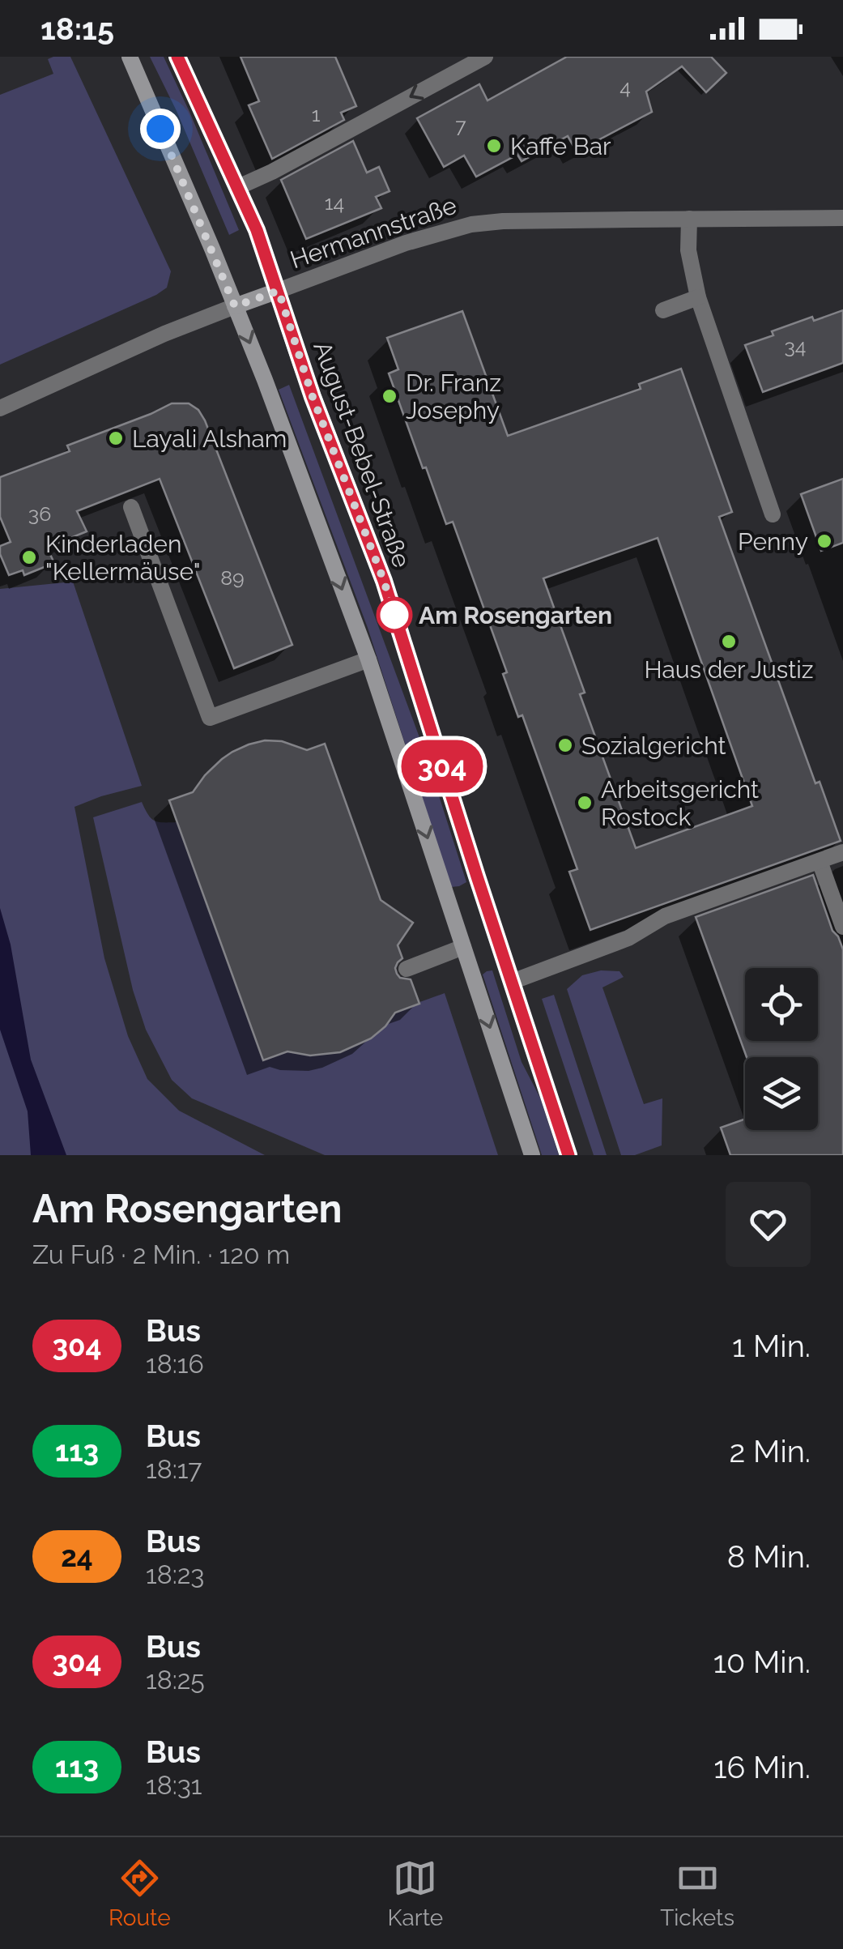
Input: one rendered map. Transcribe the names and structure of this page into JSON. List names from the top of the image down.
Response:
{
  "streets": {
    "main road": ["Hermannstraße", "August-Bebel-Straße"]
  },
  "crossings": [
    ["Hermannstraße", "August-Bebel-Straße"]
  ],
  "places": [
    "Kaffe Bar",
    "Dr. Franz Josephy",
    "Layali Alsham",
    "Penny",
    "Kinderladen \"Kellermäuse\"",
    "Am Rosengarten",
    "Haus der Justiz",
    "Sozialgericht",
    "Arbeitsgericht Rostock"
  ],
  "lines": ["bus line 304"],
  "house_numbers": [
    "4",
    "1",
    "7",
    "14",
    "34",
    "36",
    "89"
  ],
  "page": {
    "status": "18:15",
    "on_map": "304",
    "heading": ["Am Rosengarten", "Zu Fuß · 2 Min. · 120 m"],
    "list": [
      {
        "mark": "304",
        "name": "Bus",
        "note": "18:16",
        "value": "1 Min."
      },
      {
        "mark": "113",
        "name": "Bus",
        "note": "18:17",
        "value": "2 Min."
      },
      {
        "mark": "24",
        "name": "Bus",
        "note": "18:23",
        "value": "8 Min."
      },
      {
        "mark": "304",
        "name": "Bus",
        "note": "18:25",
        "value": "10 Min."
      },
      {
        "mark": "113",
        "name": "Bus",
        "note": "18:31",
        "value": "16 Min."
      }
    ],
    "tabs": ["Route", "Karte", "Tickets"]
  }
}
